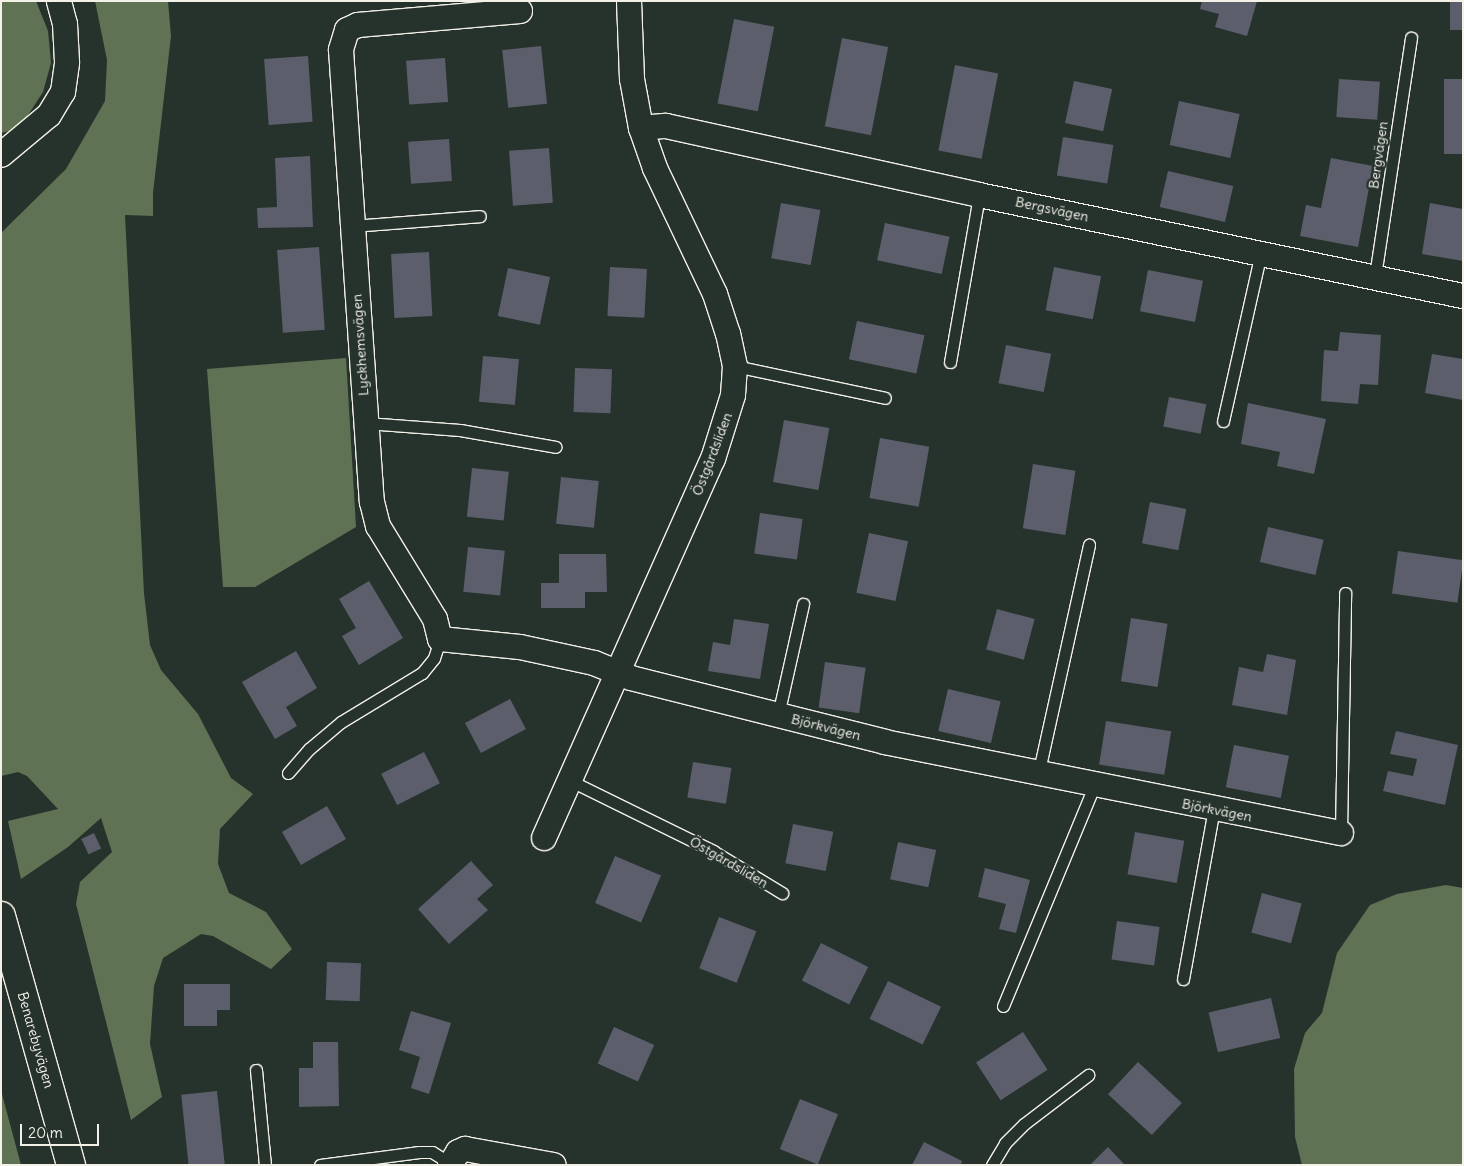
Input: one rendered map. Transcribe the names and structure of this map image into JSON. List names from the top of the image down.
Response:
{
  "streets": {
    "street": [
      "Bergsvägen",
      "Lyckhemsvägen",
      "Östgårdsliden",
      "Björkvägen",
      "Benarebyvägen"
    ],
    "lane": ["Bergvägen"]
  },
  "crossings": [
    ["Bergvägen", "Bergsvägen"],
    ["Bergsvägen", "Östgårdsliden"],
    ["Östgårdsliden", "Björkvägen"]
  ],
  "scale_bar": "20 m"
}
